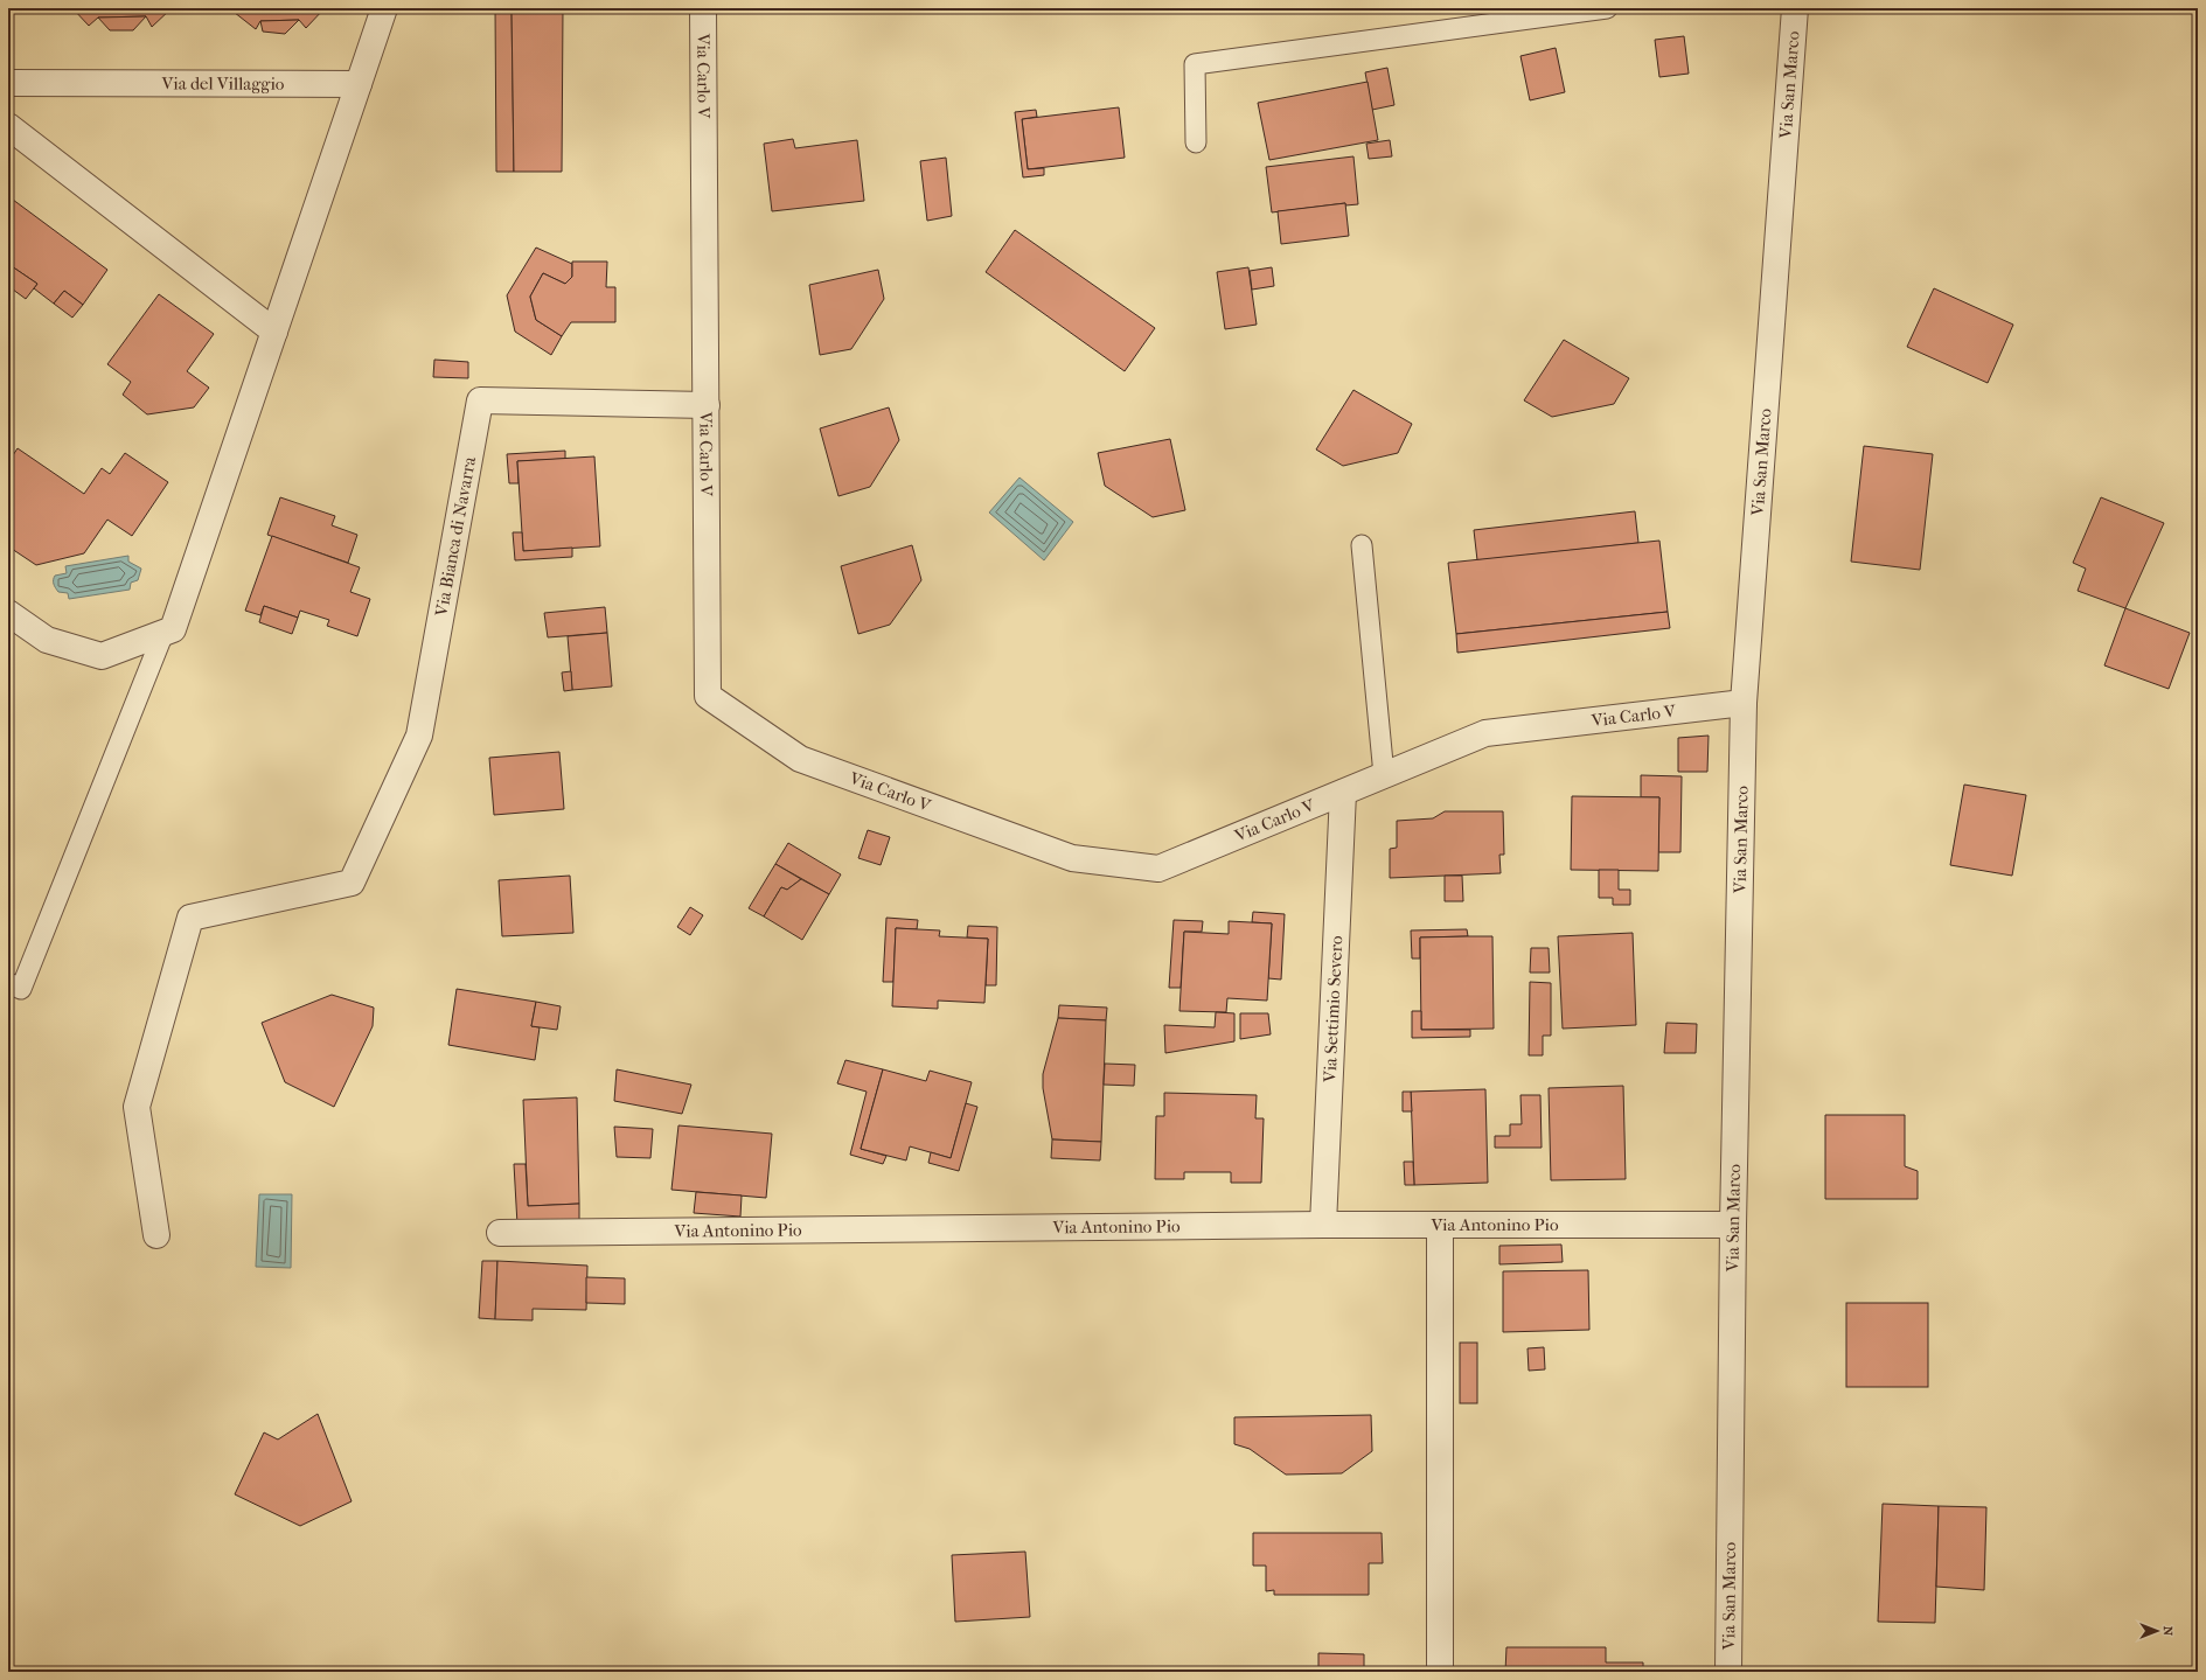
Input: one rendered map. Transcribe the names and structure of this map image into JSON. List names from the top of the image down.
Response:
{
  "streets": {
    "street": [
      "Via Carlo V",
      "Via del Villaggio",
      "Via San Marco",
      "Via Bianca di Navarra",
      "Via Settimio Severo",
      "Via Antonino Pio"
    ]
  },
  "crossings": [
    ["Via Carlo V", "Via San Marco"],
    ["Via Carlo V", "Via Bianca di Navarra"],
    ["Via Carlo V", "Via Settimio Severo"],
    ["Via San Marco", "Via Antonino Pio"],
    ["Via Settimio Severo", "Via Antonino Pio"]
  ],
  "north": "right"
}
